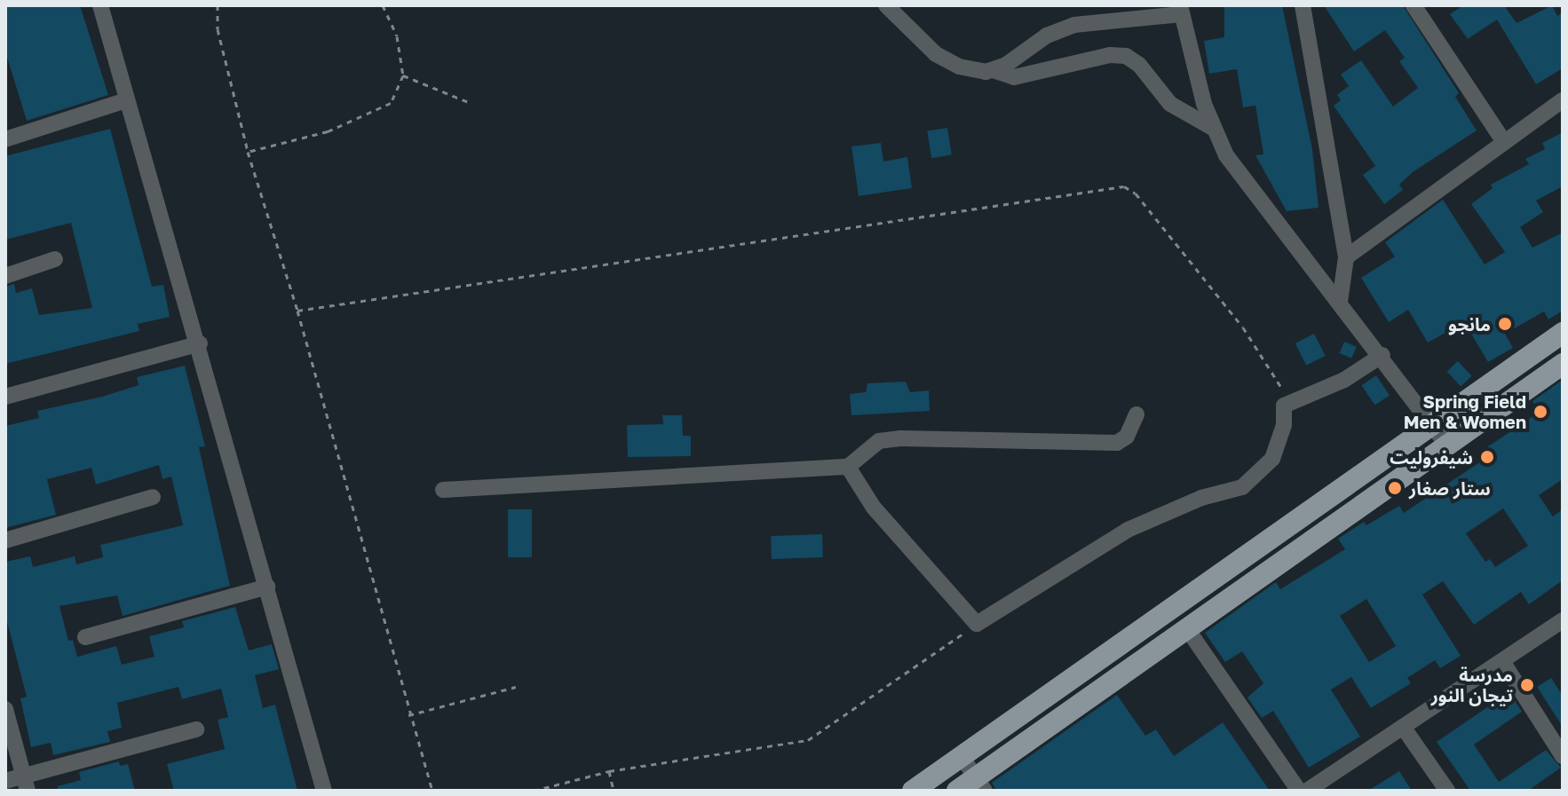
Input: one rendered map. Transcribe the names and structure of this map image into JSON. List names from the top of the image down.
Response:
{
  "places": [
    "مانجو",
    "Spring Field Men & Women",
    "شيفروليت",
    "ستار صغار",
    "مدرسة تيجان النور"
  ]
}
